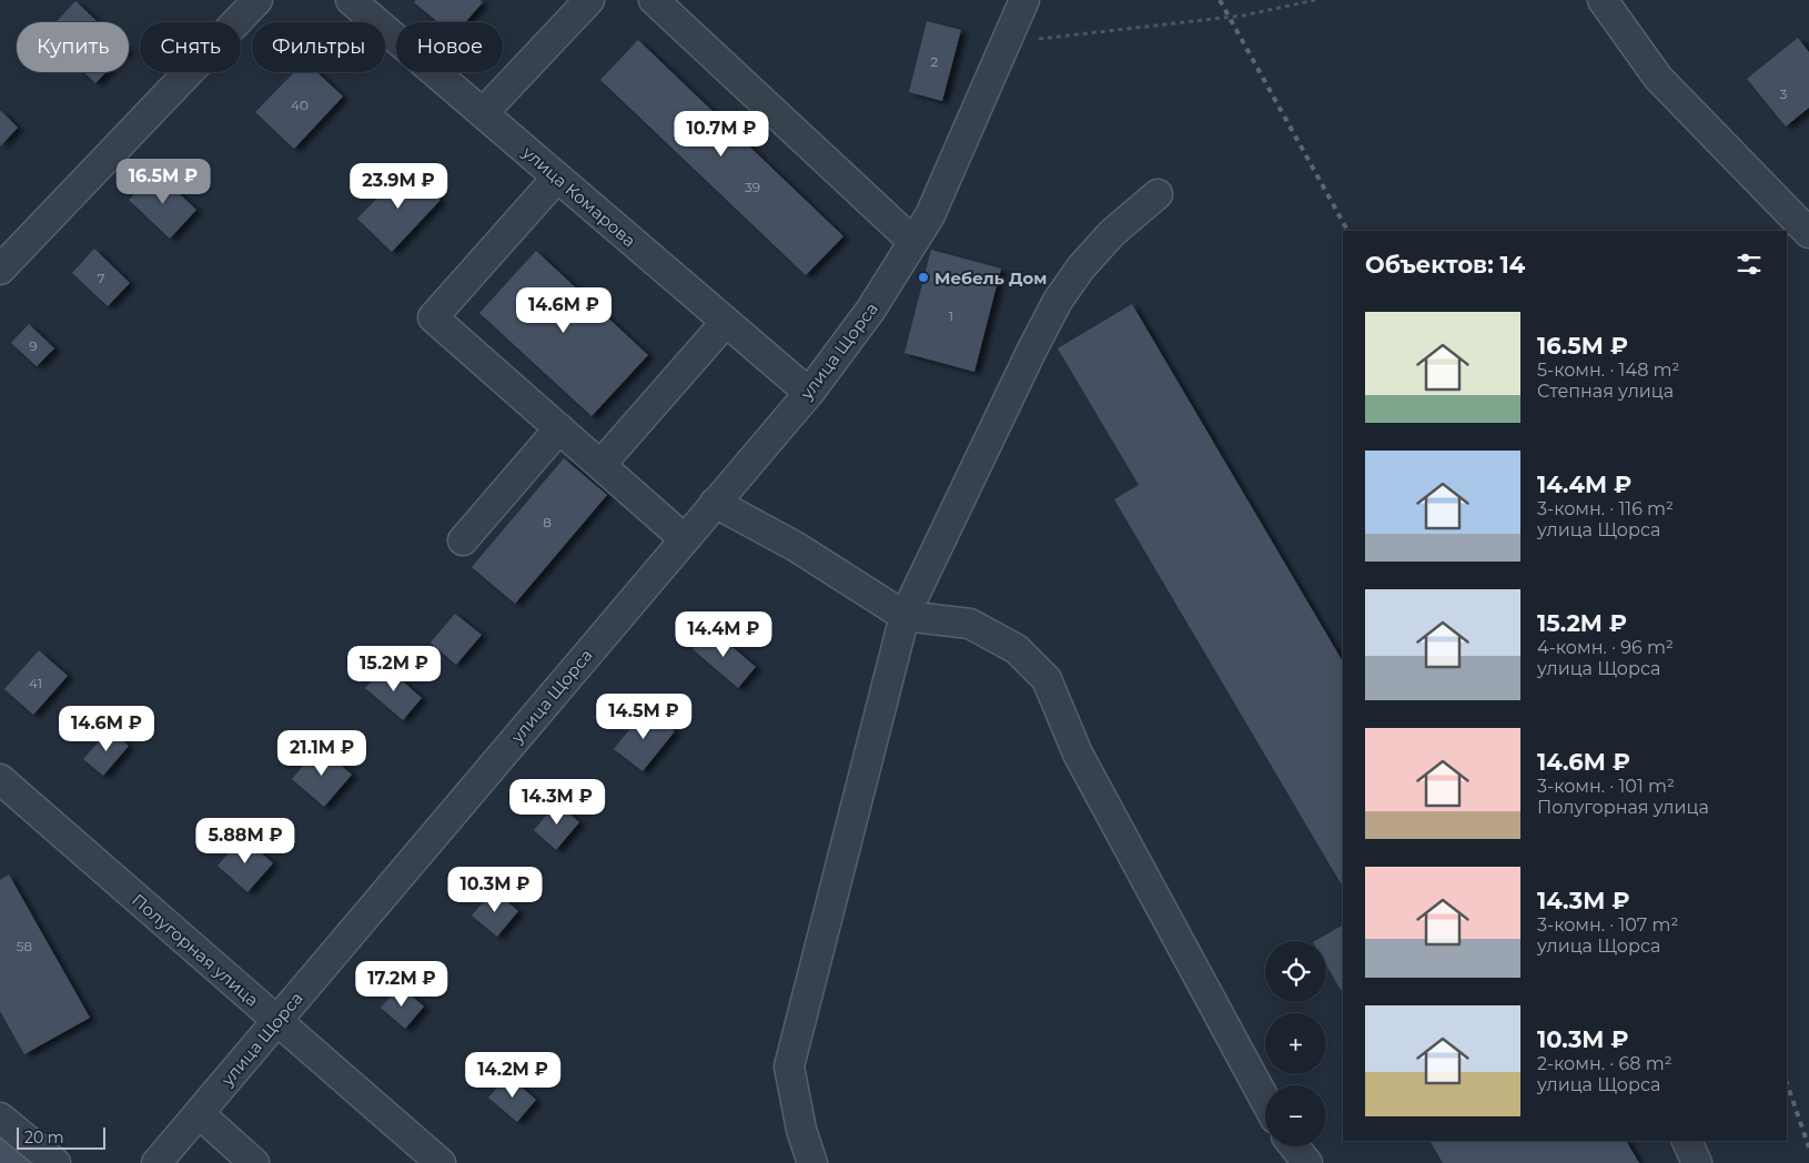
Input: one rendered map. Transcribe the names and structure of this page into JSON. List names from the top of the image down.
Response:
{
  "streets": {
    "street": ["улица Комарова", "улица Щорса", "Полугорная улица"]
  },
  "crossings": [
    ["улица Комарова", "улица Щорса"],
    ["улица Щорса", "Полугорная улица"]
  ],
  "places": ["Мебель Дом"],
  "house_numbers": [
    "2",
    "3",
    "40",
    "39",
    "7",
    "1",
    "9",
    "8",
    "41",
    "58"
  ],
  "scale_bar": "20 m",
  "page": {
    "chip": [
      "Купить",
      "Снять",
      "Фильтры",
      "Новое"
    ],
    "price": [
      "10.7M ₽",
      "16.5M ₽",
      "23.9M ₽",
      "14.6M ₽",
      "14.4M ₽",
      "15.2M ₽",
      "14.5M ₽",
      "14.6M ₽",
      "21.1M ₽",
      "14.3M ₽",
      "5.88M ₽",
      "10.3M ₽",
      "17.2M ₽",
      "14.2M ₽"
    ],
    "heading": "Объектов: 14",
    "list": [
      {
        "name": "16.5M ₽",
        "note": "5-комн. · 148 m² · Степная улица"
      },
      {
        "name": "14.4M ₽",
        "note": "3-комн. · 116 m² · улица Щорса"
      },
      {
        "name": "15.2M ₽",
        "note": "4-комн. · 96 m² · улица Щорса"
      },
      {
        "name": "14.6M ₽",
        "note": "3-комн. · 101 m² · Полугорная улица"
      },
      {
        "name": "14.3M ₽",
        "note": "3-комн. · 107 m² · улица Щорса"
      },
      {
        "name": "10.3M ₽",
        "note": "2-комн. · 68 m² · улица Щорса"
      }
    ],
    "map_buttons": ["+", "−"],
    "scale": "20 m"
  }
}
